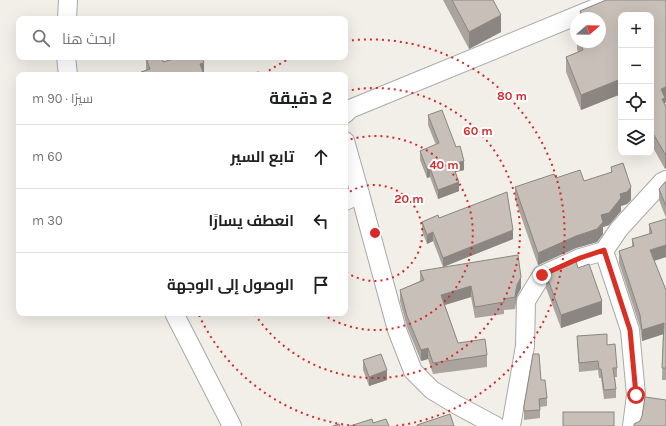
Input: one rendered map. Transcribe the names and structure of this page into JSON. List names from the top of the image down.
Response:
{
  "north": "right",
  "page": {
    "map_buttons": ["+", "−"],
    "search": "ابحث هنا",
    "heading": ["2 دقيقة", "سيرًا · 90 m"],
    "list": [
      ["تابع السير", "60 m"],
      ["انعطف يسارًا", "30 m"],
      "الوصول إلى الوجهة"
    ]
  },
  "rings": [
    "80 m",
    "60 m",
    "40 m",
    "20 m"
  ]
}
